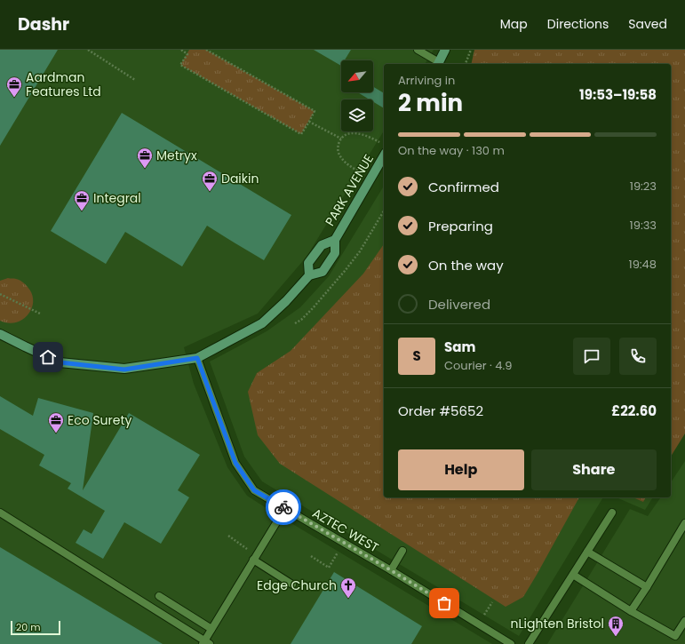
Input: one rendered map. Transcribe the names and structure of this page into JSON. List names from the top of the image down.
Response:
{
  "streets": {
    "street": ["PARK AVENUE"],
    "lane": ["AZTEC WEST"]
  },
  "crossings": [
    ["PARK AVENUE", "AZTEC WEST"]
  ],
  "places": {
    "office": [
      "Aardman Features Ltd",
      "Metryx",
      "Daikin",
      "Integral",
      "Eco Surety"
    ],
    "church": ["Edge Church"],
    "building": ["nLighten Bristol"]
  },
  "scale_bar": "20 m",
  "north": "bottom left",
  "page": {
    "header": "Dashr",
    "nav": ["Map", "Directions", "Saved"],
    "heading": ["2 min", "Arriving in", "19:53–19:58"],
    "panel": [
      "Sam",
      "Courier · 4.9",
      "Order #5652",
      "£22.60"
    ],
    "bar": "On the way · 130 m",
    "list": [
      ["Confirmed", "19:23"],
      ["Preparing", "19:33"],
      ["On the way", "19:48"],
      "Delivered"
    ],
    "round": "S",
    "buttons": ["Help", "Share"],
    "scale": "20 m"
  }
}
